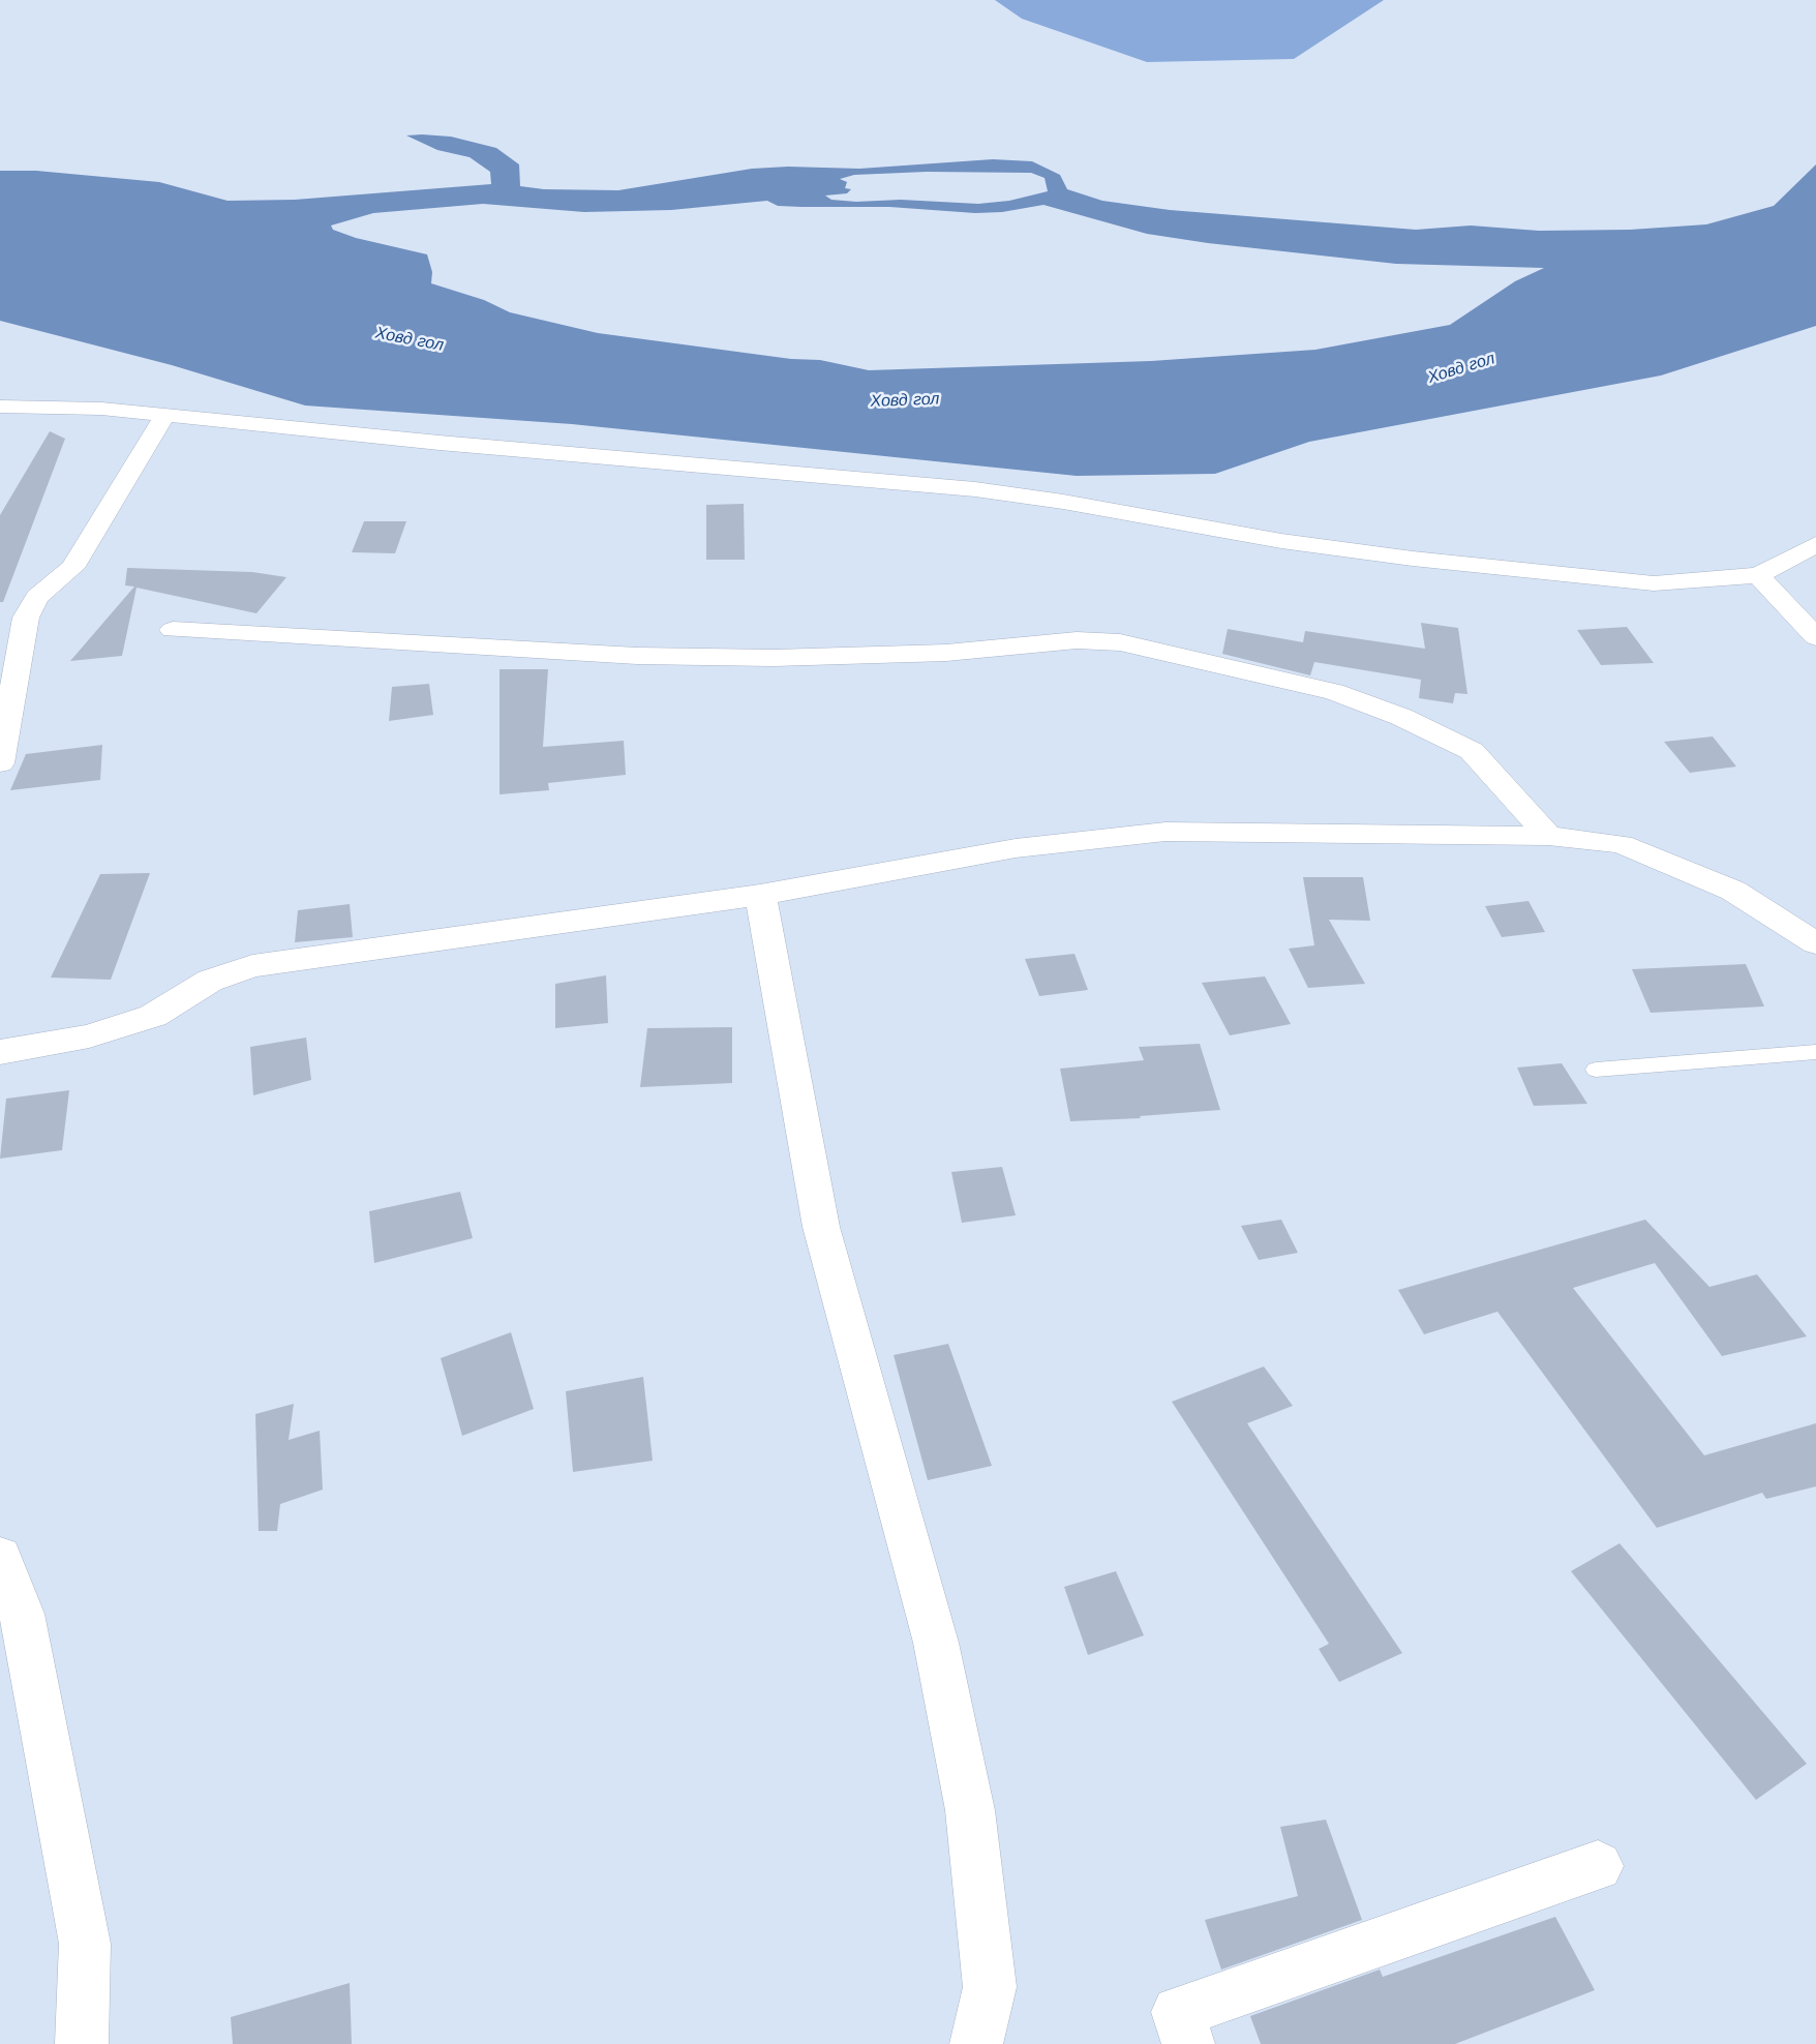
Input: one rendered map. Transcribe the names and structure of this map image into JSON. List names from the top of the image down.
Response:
{
  "water": ["Ховд гол"]
}
